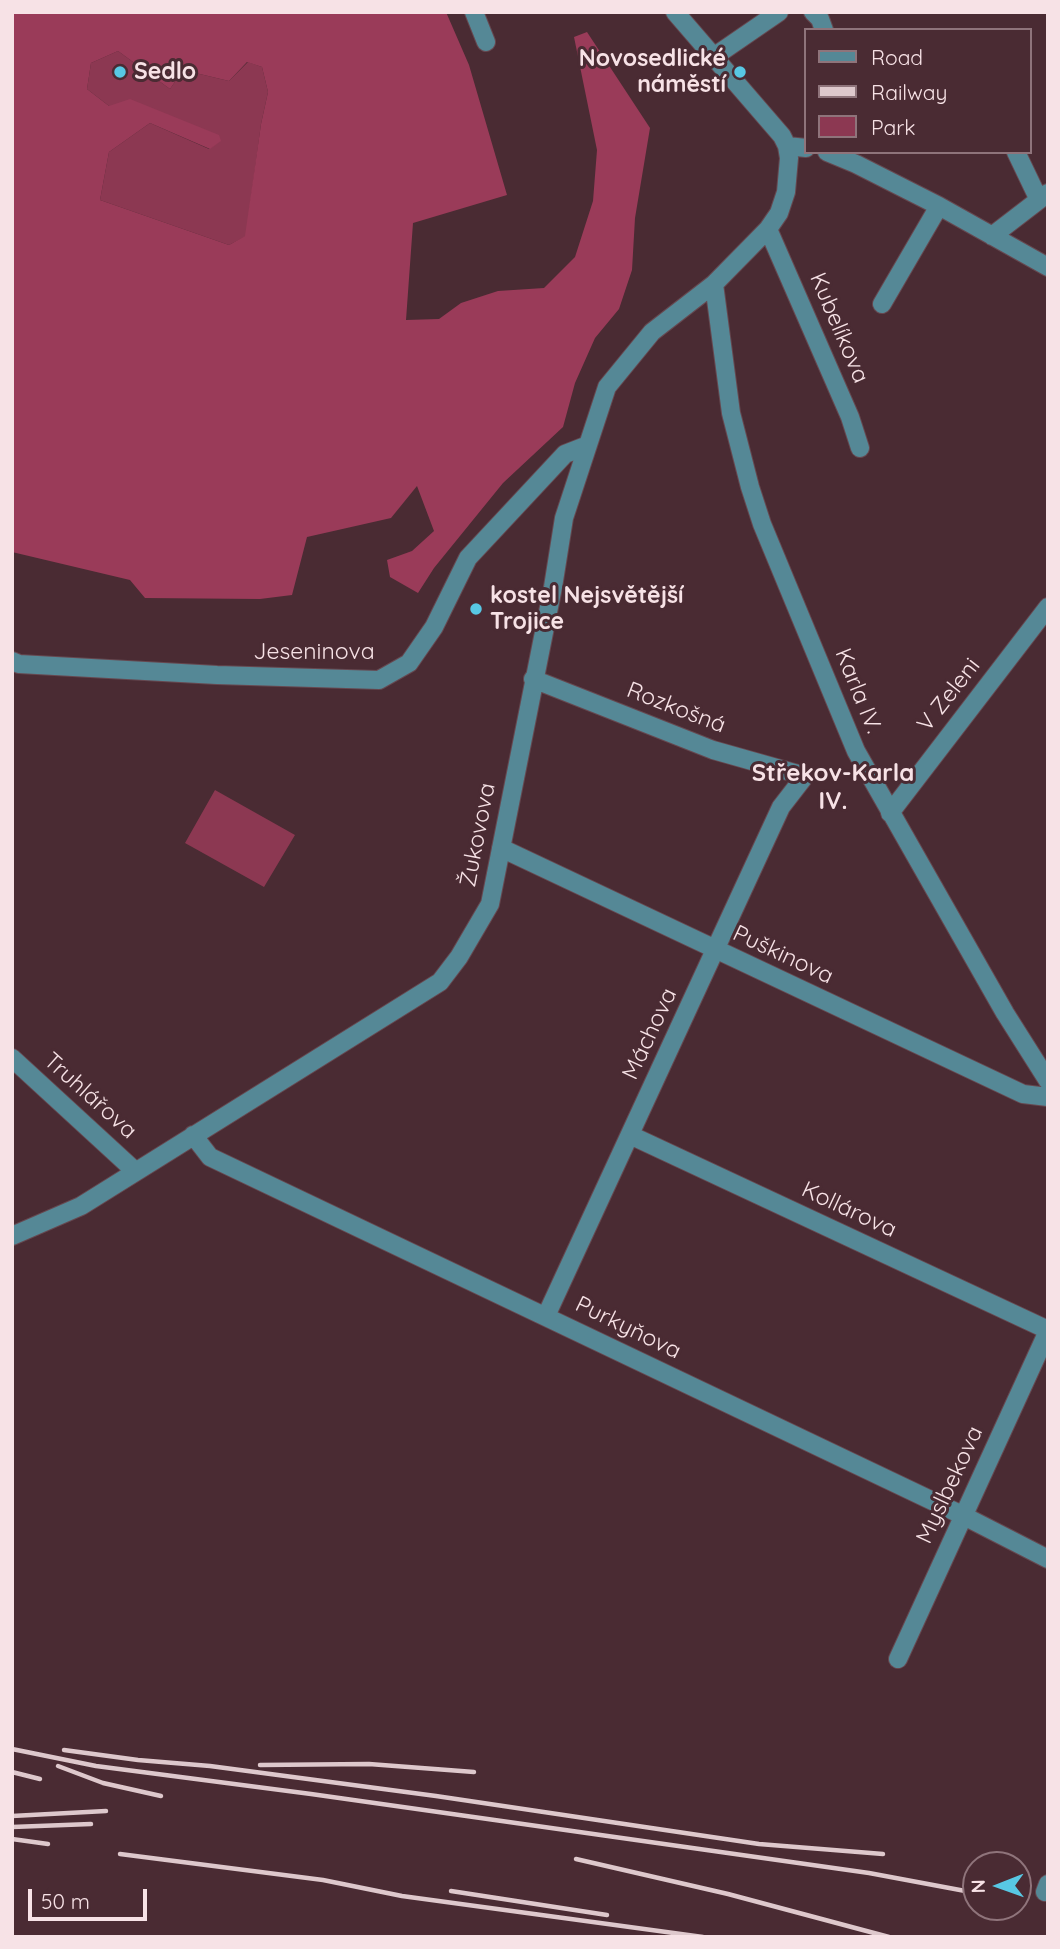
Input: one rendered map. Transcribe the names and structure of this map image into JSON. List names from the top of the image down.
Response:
{
  "streets": {
    "street": [
      "Kubelíkova",
      "Jeseninova",
      "Karla IV.",
      "V Zeleni",
      "Rozkošná",
      "Žukovova",
      "Puškinova",
      "Máchova",
      "Truhlářova",
      "Kollárova",
      "Purkyňova",
      "Myslbekova"
    ]
  },
  "crossings": [
    ["Jeseninova", "Žukovova"],
    ["Karla IV.", "V Zeleni"],
    ["Karla IV.", "Žukovova"],
    ["Rozkošná", "Žukovova"],
    ["Rozkošná", "Máchova"],
    ["Žukovova", "Puškinova"],
    ["Žukovova", "Truhlářova"],
    ["Žukovova", "Purkyňova"],
    ["Puškinova", "Máchova"],
    ["Máchova", "Kollárova"],
    ["Máchova", "Purkyňova"],
    ["Kollárova", "Myslbekova"],
    ["Purkyňova", "Myslbekova"]
  ],
  "districts": ["Střekov-Karla IV."],
  "places": ["Sedlo", "Novosedlické náměstí", "kostel Nejsvětější Trojice"],
  "legend": ["Road", "Railway", "Park"],
  "scale_bar": "50 m",
  "north": "left"
}
